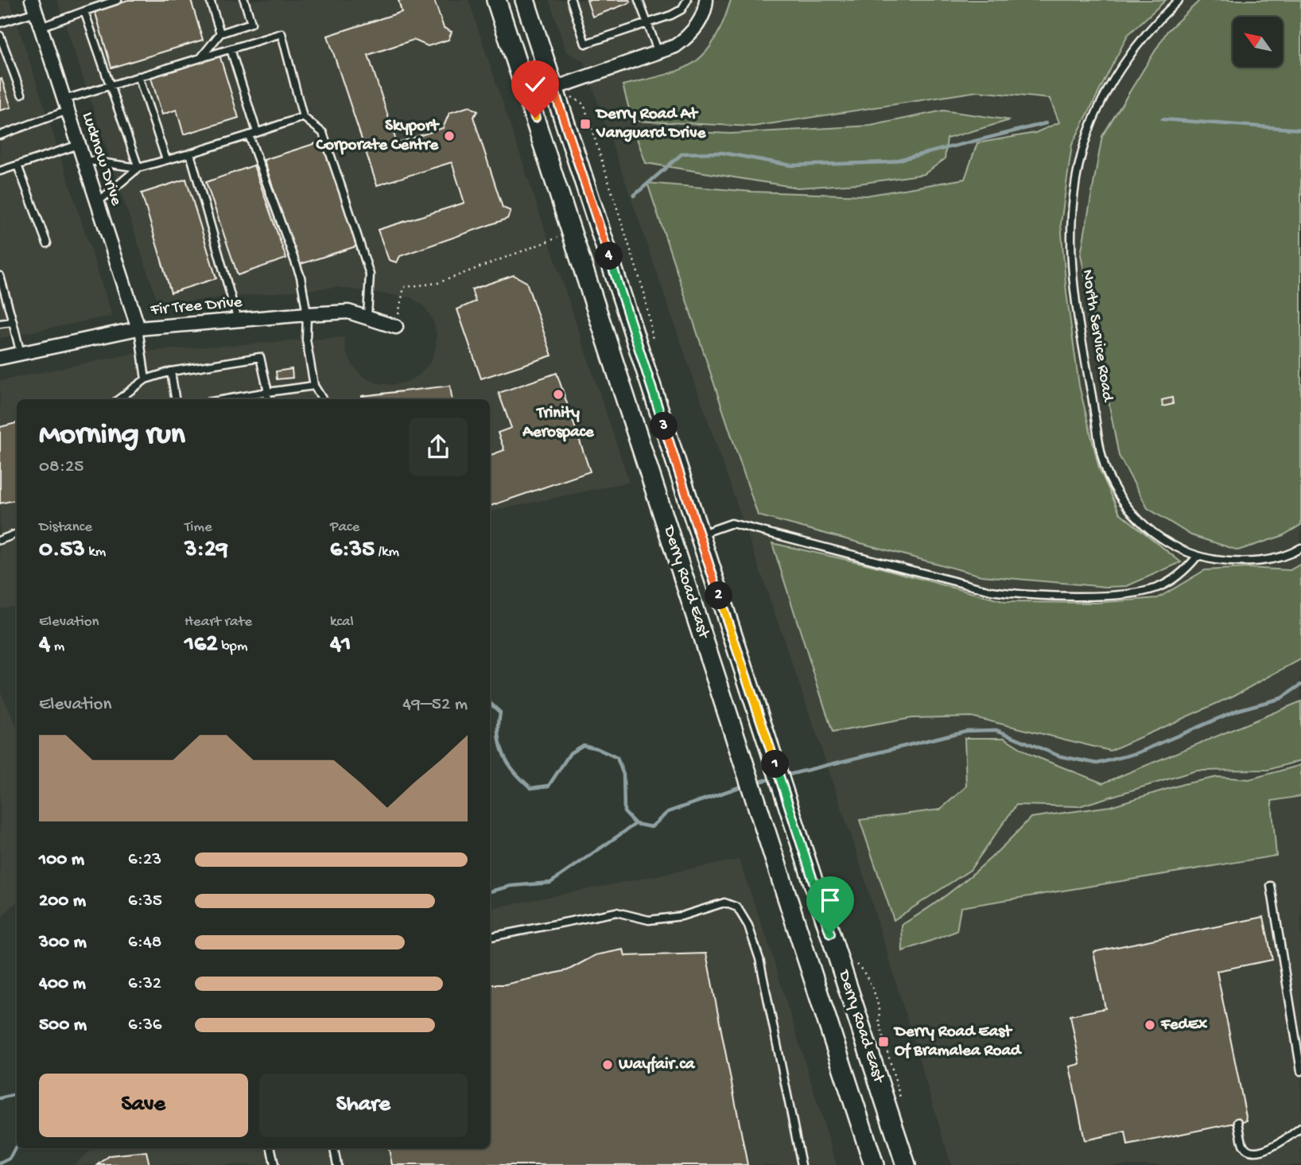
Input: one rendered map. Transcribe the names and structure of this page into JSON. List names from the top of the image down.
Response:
{
  "streets": {
    "main road": ["Derry Road East"],
    "street": ["Lucknow Drive", "Fir Tree Drive"],
    "lane": ["North Service Road"]
  },
  "crossings": [
    ["Lucknow Drive", "Fir Tree Drive"]
  ],
  "places": {
    "transit": ["Derry Road At Vanguard Drive", "Derry Road East Of Bramalea Road"],
    "other": [
      "Skyport Corporate Centre",
      "Trinity Aerospace",
      "FedEx",
      "Wayfair.ca"
    ]
  },
  "north": "top left",
  "page": {
    "pins": [
      "4",
      "3",
      "2",
      "1"
    ],
    "heading": ["Morning run", "08:25"],
    "stats": [
      ["Distance", "0.53 km"],
      ["Time", "3:29"],
      ["Pace", "6:35 /km"],
      ["Elevation", "4 m"],
      ["Heart rate", "162 bpm"],
      ["kcal", "41"]
    ],
    "chart": ["Elevation", "49–52 m"],
    "list": [
      {
        "name": "100 m",
        "note": "6:23"
      },
      {
        "name": "200 m",
        "note": "6:35"
      },
      {
        "name": "300 m",
        "note": "6:48"
      },
      {
        "name": "400 m",
        "note": "6:32"
      },
      {
        "name": "500 m",
        "note": "6:36"
      }
    ],
    "buttons": ["Save", "Share"]
  }
}
